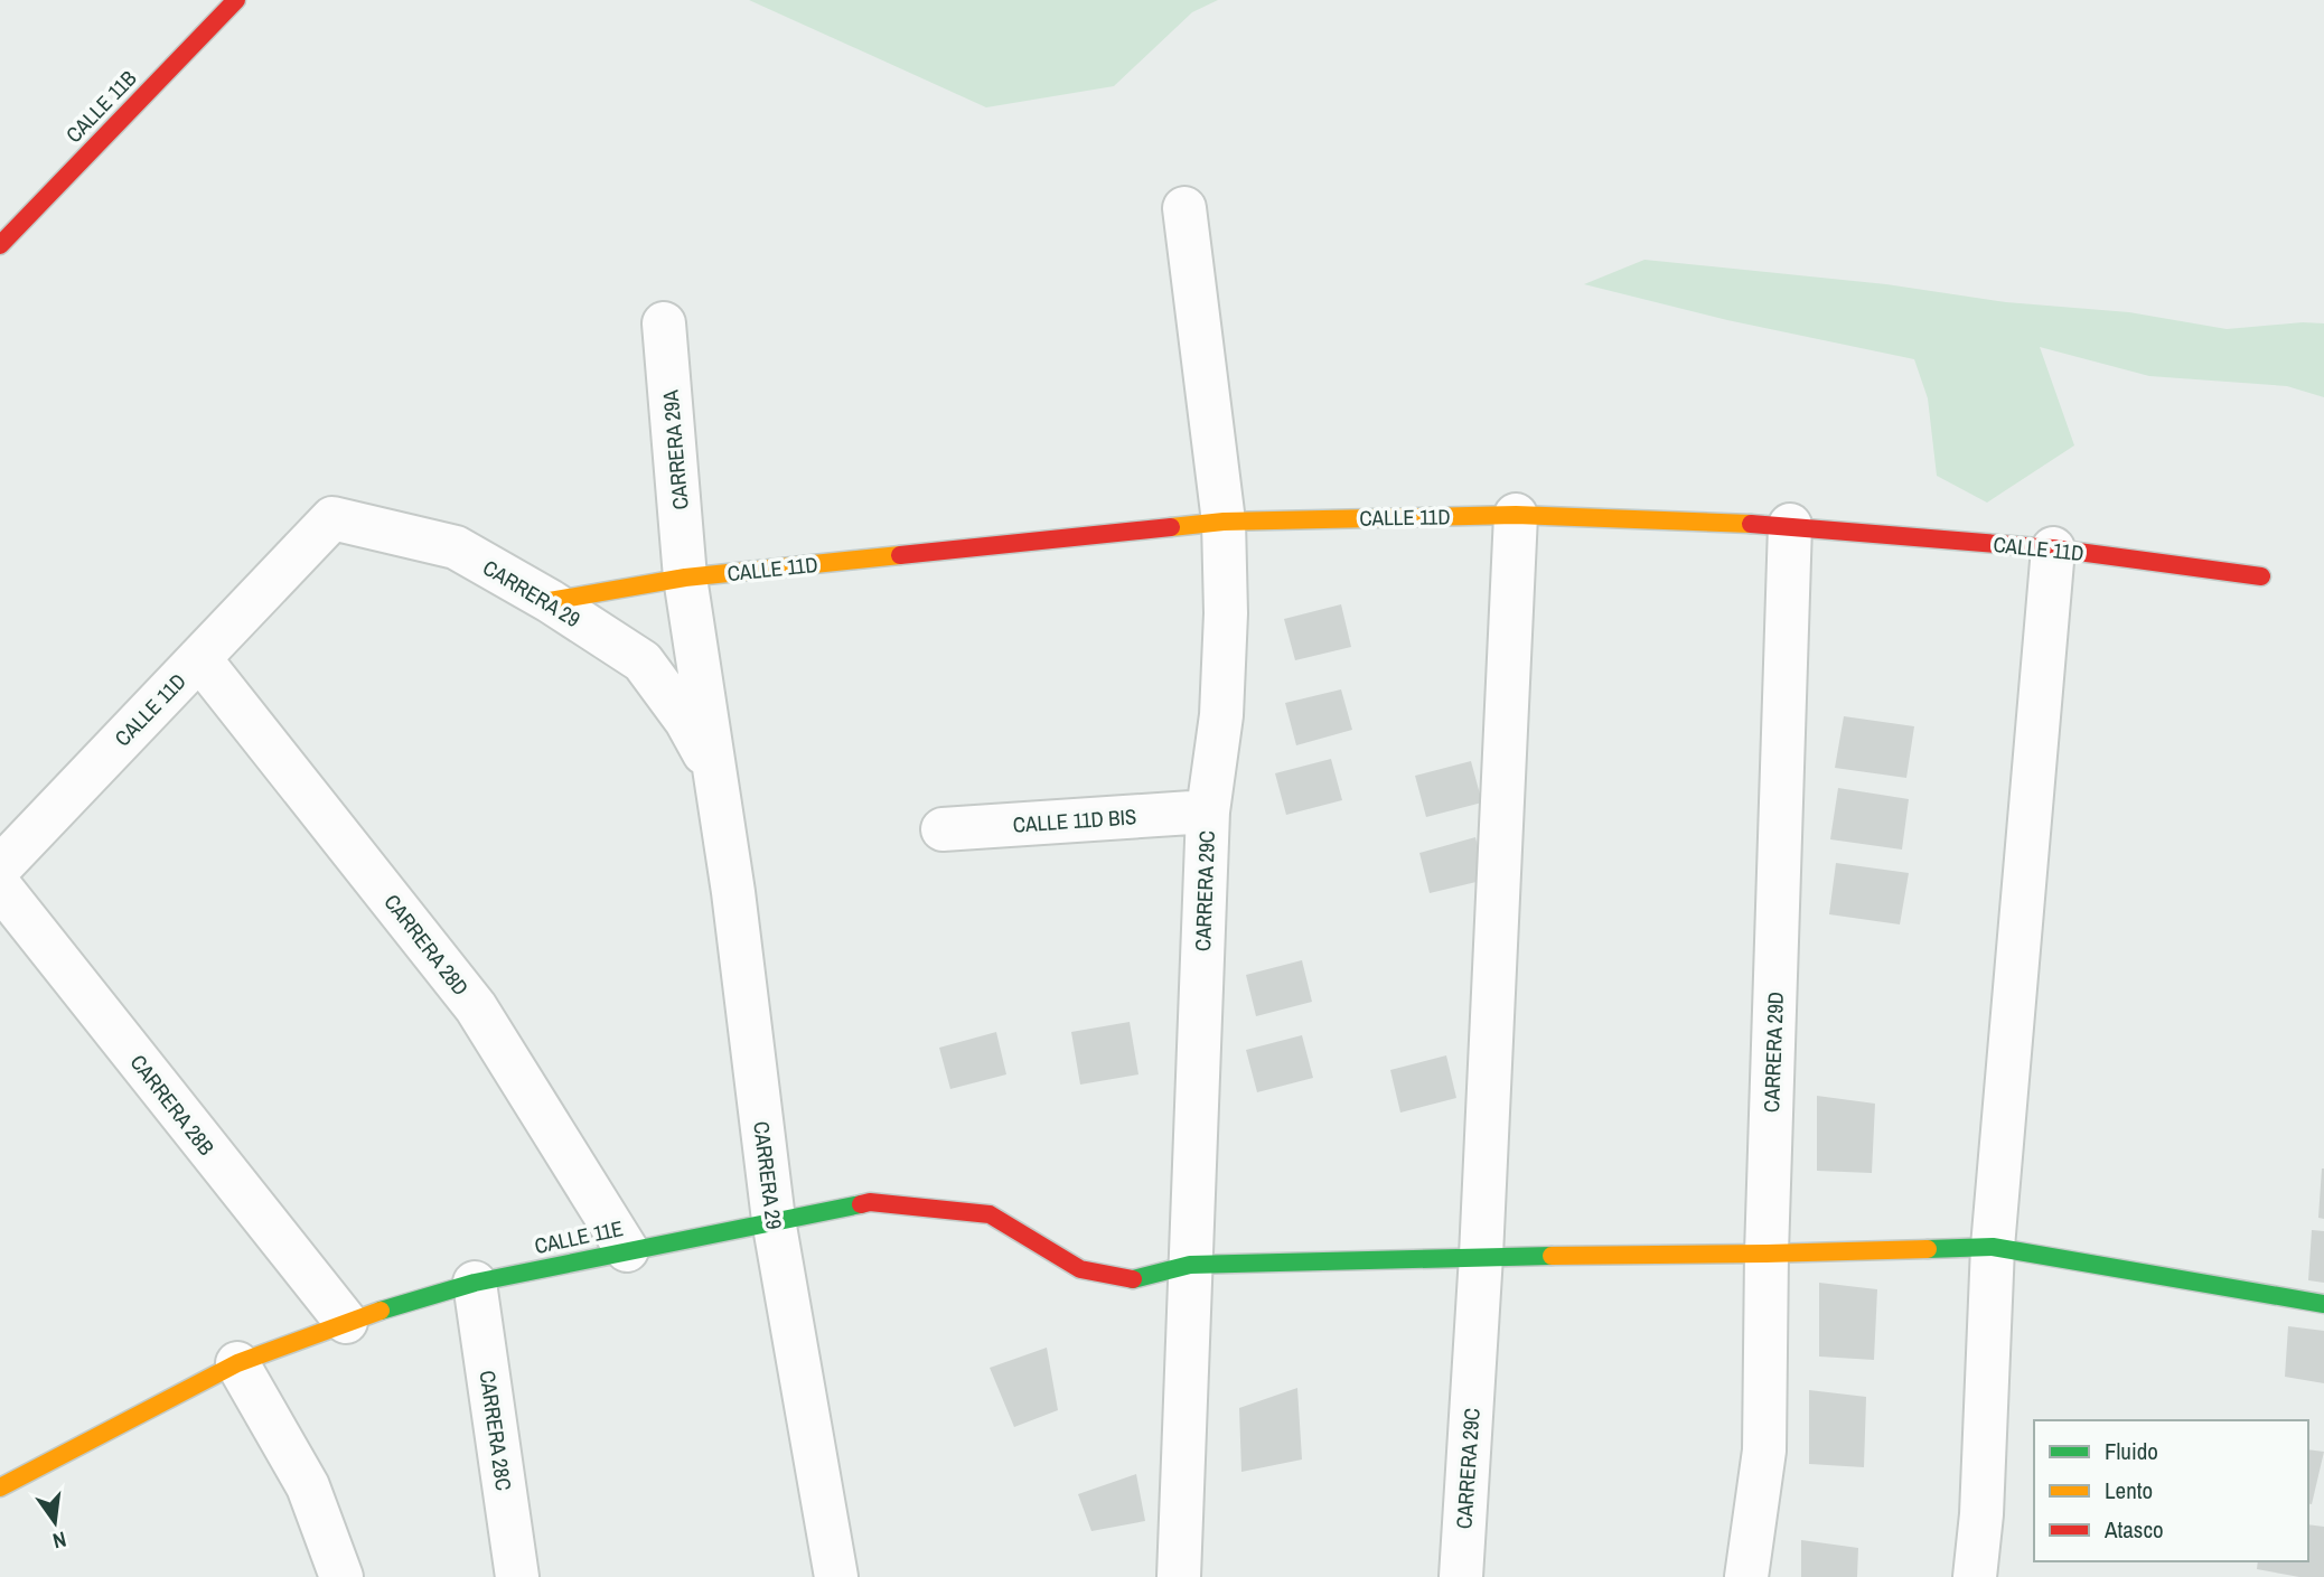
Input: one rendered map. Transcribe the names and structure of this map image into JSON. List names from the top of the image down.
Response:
{
  "streets": {
    "street": [
      "CALLE 11B",
      "CARRERA 29A",
      "CALLE 11D",
      "CARRERA 29",
      "CALLE 11D BIS",
      "CARRERA 29C",
      "CARRERA 28D",
      "CARRERA 29D",
      "CARRERA 28B",
      "CALLE 11E",
      "CARRERA 28C"
    ]
  },
  "crossings": [
    ["CARRERA 29A", "CALLE 11D"],
    ["CARRERA 29A", "CARRERA 29"],
    ["CALLE 11D", "CARRERA 29"],
    ["CALLE 11D", "CARRERA 29C"],
    ["CALLE 11D", "CARRERA 28D"],
    ["CALLE 11D", "CARRERA 29D"],
    ["CARRERA 29", "CALLE 11E"],
    ["CALLE 11D BIS", "CARRERA 29C"],
    ["CARRERA 29C", "CALLE 11E"],
    ["CARRERA 28D", "CALLE 11E"],
    ["CARRERA 29D", "CALLE 11E"],
    ["CARRERA 28B", "CALLE 11E"],
    ["CALLE 11E", "CARRERA 28C"]
  ],
  "legend": ["Fluido", "Lento", "Atasco"],
  "north": "bottom"
}
